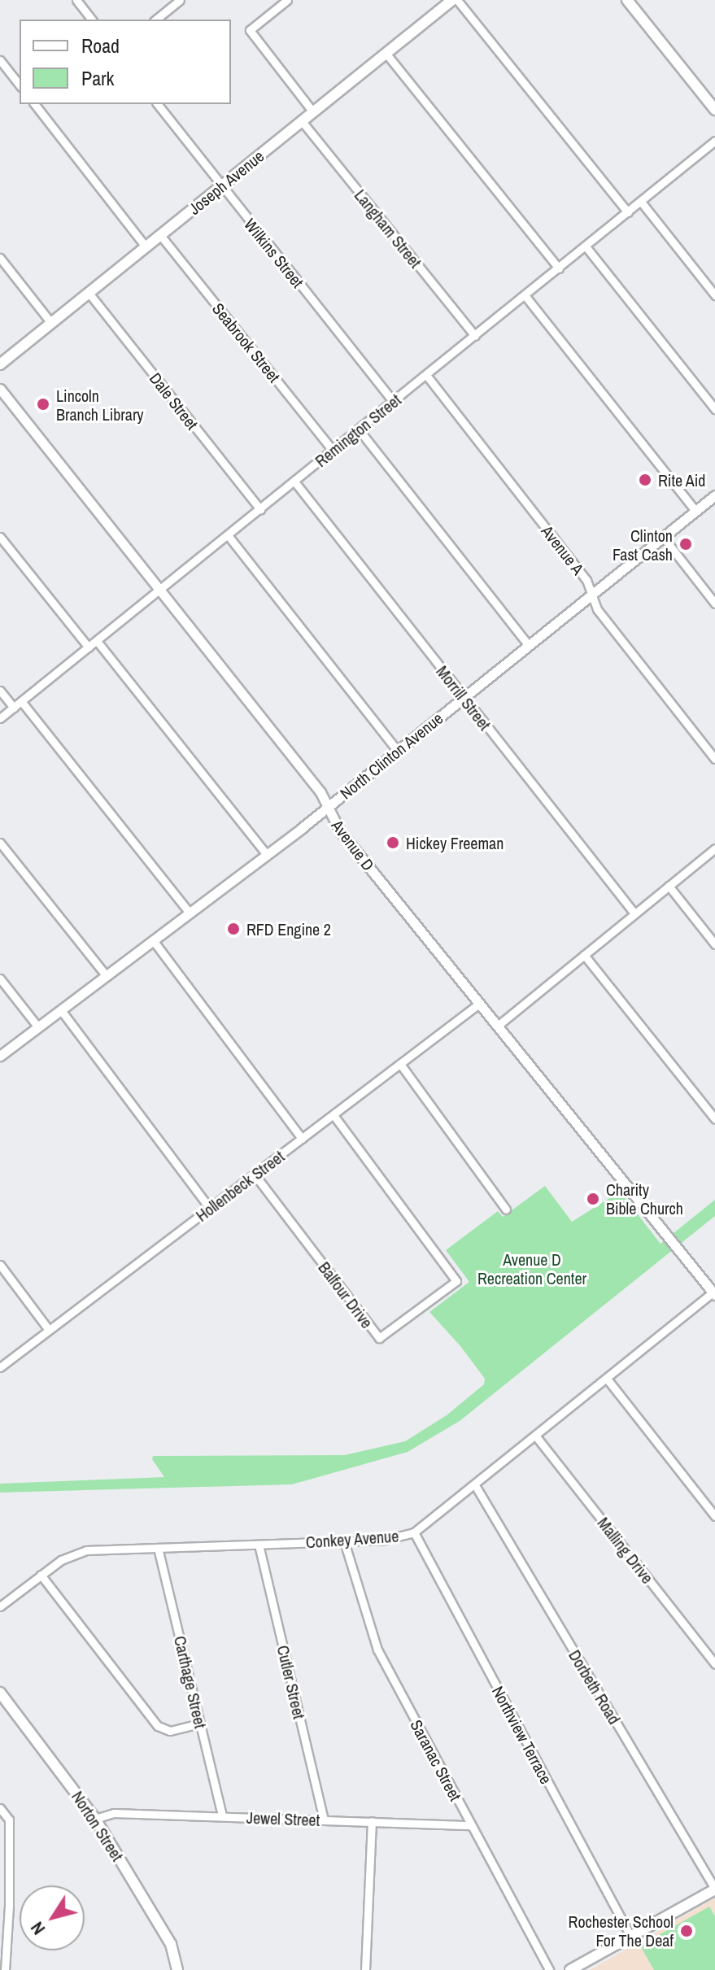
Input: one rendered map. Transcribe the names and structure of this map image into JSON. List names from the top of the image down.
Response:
{
  "streets": {
    "main road": ["Joseph Avenue", "Norton Street"],
    "street": [
      "Langham Street",
      "Wilkins Street",
      "Seabrook Street",
      "Dale Street",
      "Remington Street",
      "Avenue A",
      "Morrill Street",
      "North Clinton Avenue",
      "Avenue D",
      "Hollenbeck Street",
      "Balfour Drive",
      "Conkey Avenue",
      "Malling Drive",
      "Carthage Street",
      "Cutler Street",
      "Dorbeth Road",
      "Northview Terrace",
      "Saranac Street",
      "Jewel Street"
    ]
  },
  "crossings": [
    ["Joseph Avenue", "Langham Street"],
    ["Joseph Avenue", "Wilkins Street"],
    ["Joseph Avenue", "Seabrook Street"],
    ["Joseph Avenue", "Dale Street"],
    ["Langham Street", "Remington Street"],
    ["Wilkins Street", "Remington Street"],
    ["Seabrook Street", "Remington Street"],
    ["Dale Street", "Remington Street"],
    ["Remington Street", "Avenue A"],
    ["Remington Street", "Morrill Street"],
    ["Remington Street", "Avenue D"],
    ["Avenue A", "North Clinton Avenue"],
    ["Morrill Street", "North Clinton Avenue"],
    ["North Clinton Avenue", "Avenue D"],
    ["Avenue D", "Hollenbeck Street"],
    ["Avenue D", "Conkey Avenue"],
    ["Hollenbeck Street", "Balfour Drive"],
    ["Conkey Avenue", "Malling Drive"],
    ["Conkey Avenue", "Carthage Street"],
    ["Conkey Avenue", "Cutler Street"],
    ["Conkey Avenue", "Dorbeth Road"],
    ["Conkey Avenue", "Northview Terrace"],
    ["Conkey Avenue", "Saranac Street"],
    ["Carthage Street", "Jewel Street"],
    ["Cutler Street", "Jewel Street"],
    ["Saranac Street", "Jewel Street"],
    ["Jewel Street", "Norton Street"]
  ],
  "parks": ["Avenue D Recreation Center"],
  "places": [
    "Lincoln Branch Library",
    "Rite Aid",
    "Clinton Fast Cash",
    "Hickey Freeman",
    "RFD Engine 2",
    "Charity Bible Church",
    "Rochester School For The Deaf"
  ],
  "legend": ["Road", "Park"],
  "north": "bottom left"
}
